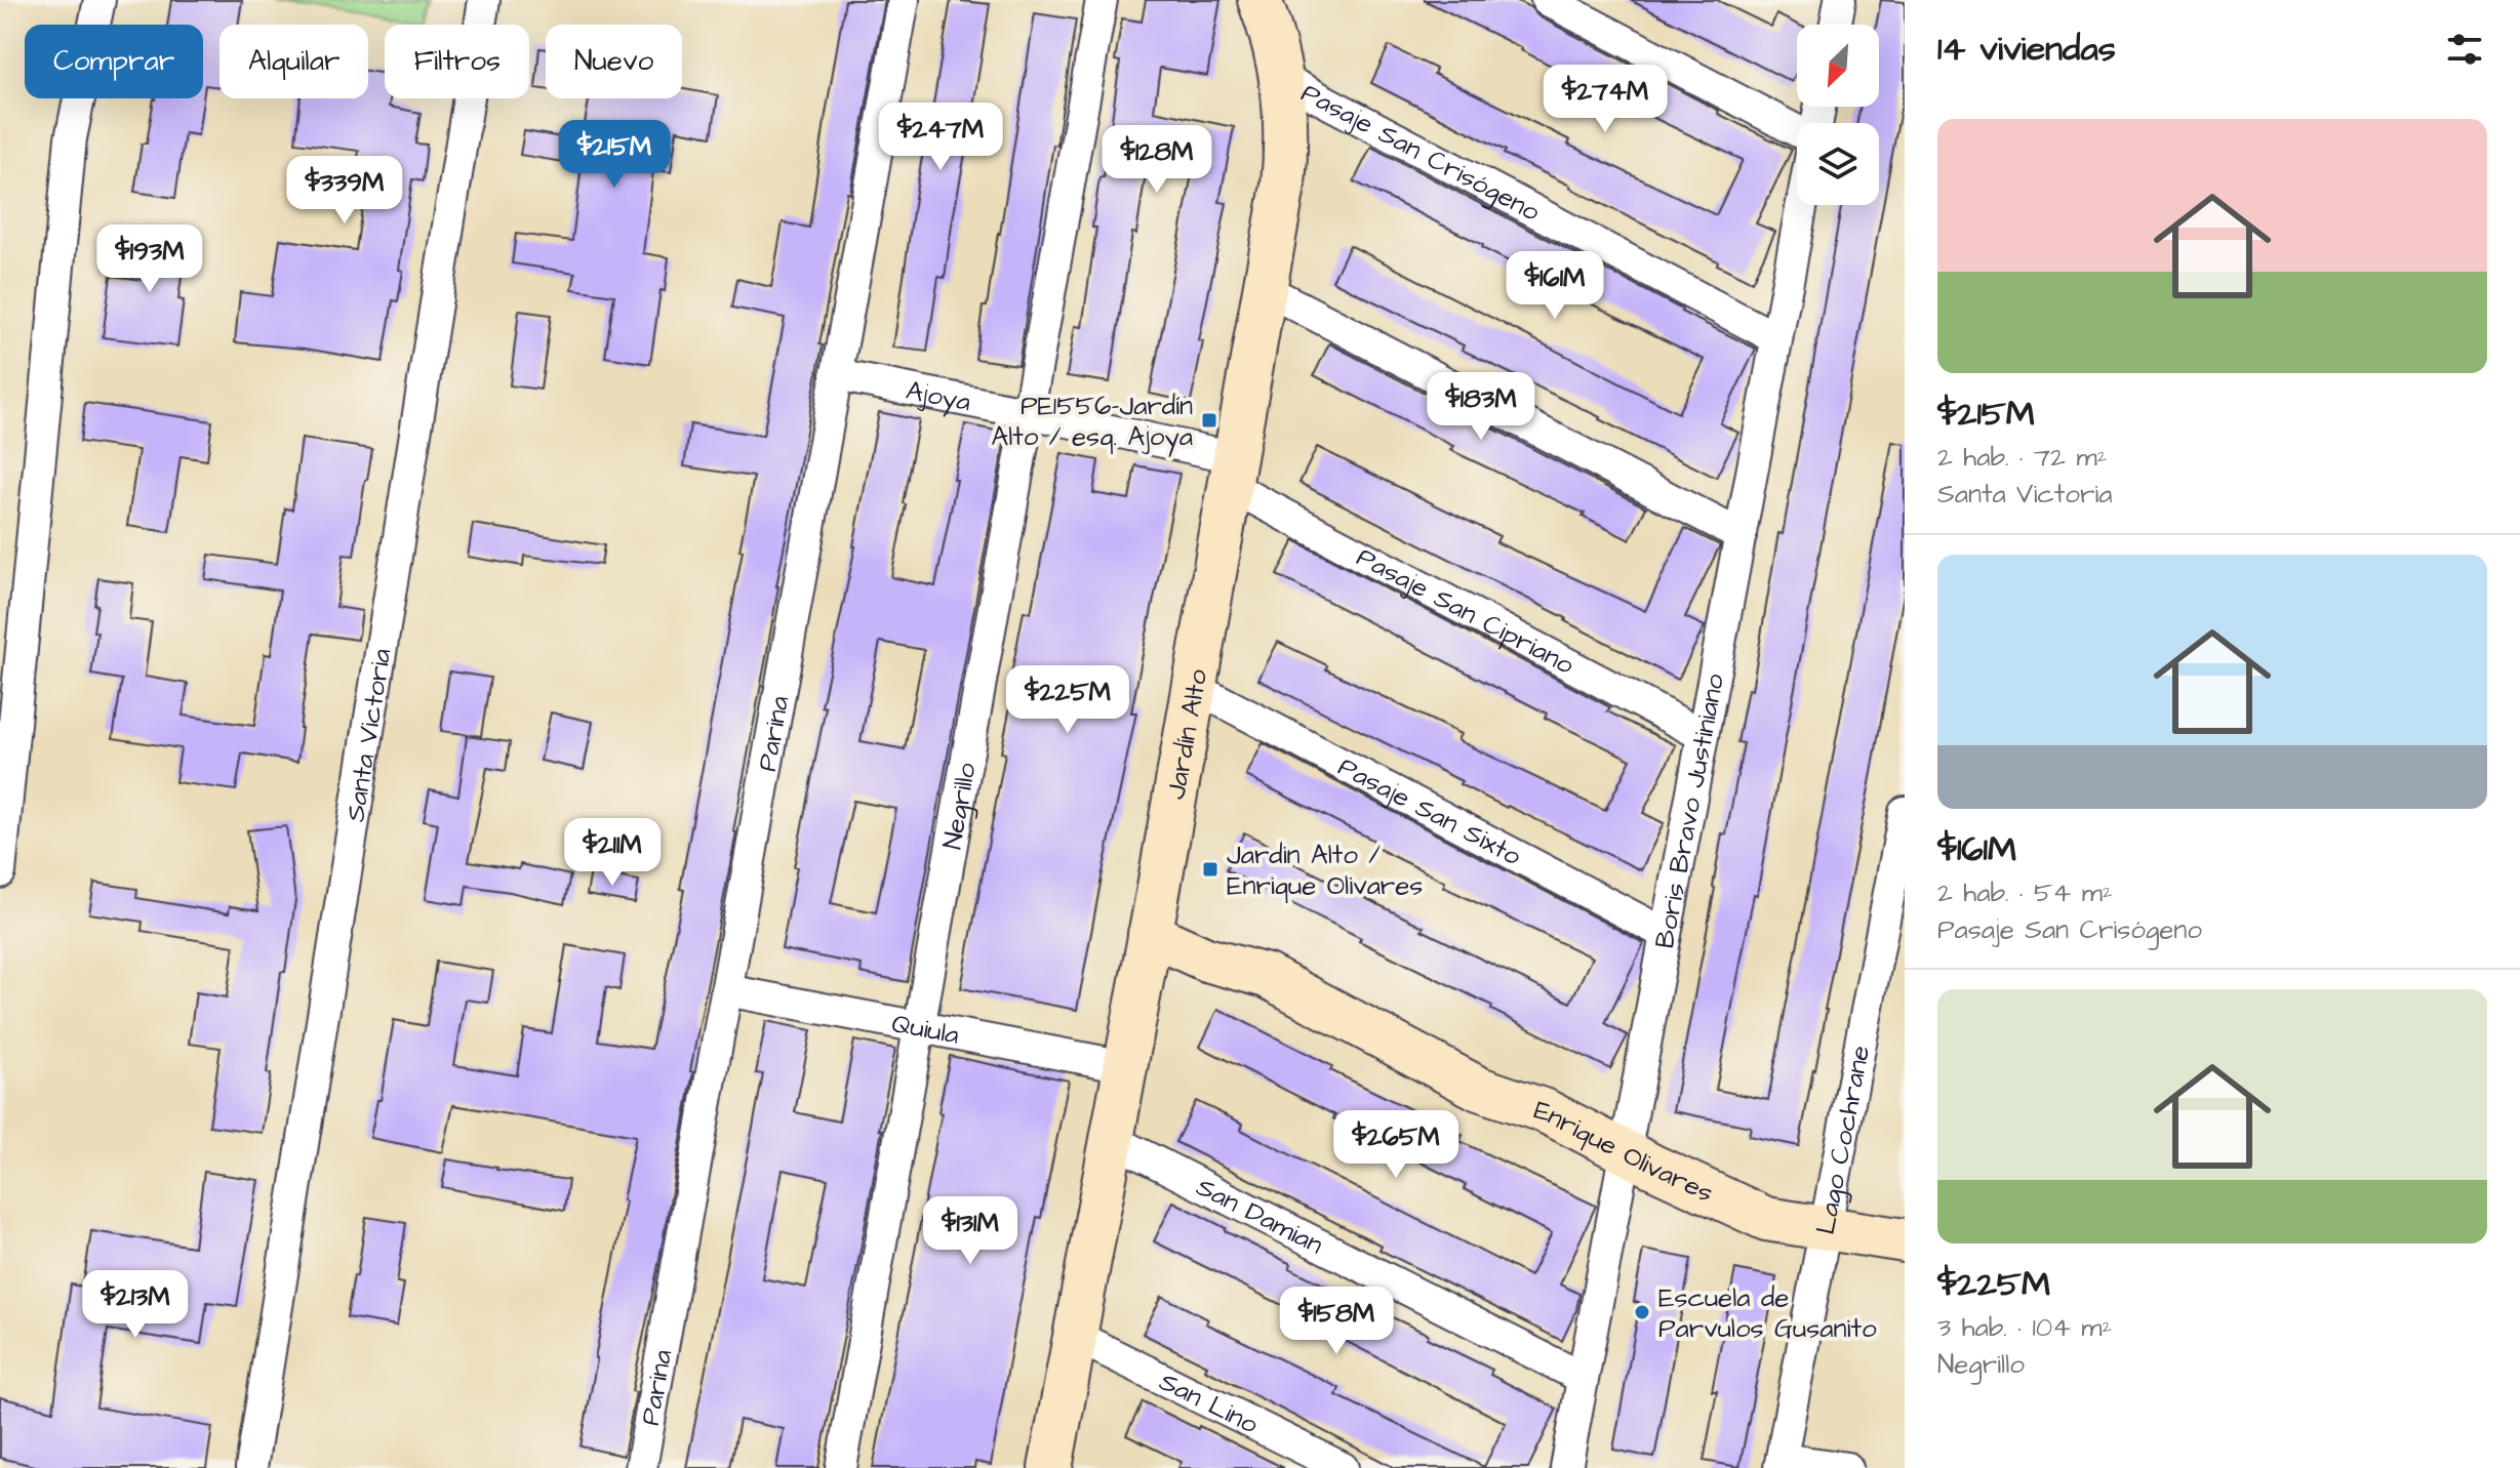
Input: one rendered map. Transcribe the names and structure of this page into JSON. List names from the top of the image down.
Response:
{
  "streets": {
    "street": [
      "Pasaje San Crisógeno",
      "Ajoya",
      "Pasaje San Cipriano",
      "Santa Victoria",
      "Parina",
      "Jardín Alto",
      "Negrillo",
      "Pasaje San Sixto",
      "Boris Bravo Justiniano",
      "Quiula",
      "Lago Cochrane",
      "Enrique Olivares",
      "San Damian",
      "San Lino"
    ]
  },
  "crossings": [
    ["Pasaje San Crisógeno", "Jardín Alto"],
    ["Pasaje San Crisógeno", "Boris Bravo Justiniano"],
    ["Ajoya", "Pasaje San Cipriano"],
    ["Ajoya", "Parina"],
    ["Ajoya", "Jardín Alto"],
    ["Ajoya", "Negrillo"],
    ["Pasaje San Cipriano", "Jardín Alto"],
    ["Pasaje San Cipriano", "Boris Bravo Justiniano"],
    ["Parina", "Quiula"],
    ["Jardín Alto", "Pasaje San Sixto"],
    ["Jardín Alto", "Quiula"],
    ["Jardín Alto", "Enrique Olivares"],
    ["Jardín Alto", "San Damian"],
    ["Jardín Alto", "San Lino"],
    ["Negrillo", "Quiula"],
    ["Pasaje San Sixto", "Boris Bravo Justiniano"],
    ["Boris Bravo Justiniano", "Enrique Olivares"],
    ["Boris Bravo Justiniano", "San Damian"],
    ["Lago Cochrane", "Enrique Olivares"]
  ],
  "places": {
    "transit": ["PE1556-Jardín Alto / esq. Ajoya", "Jardin Alto / Enrique Olivares"],
    "other": ["Escuela de Parvulos Gusanito"]
  },
  "north": "bottom left",
  "page": {
    "heading": "14 viviendas",
    "chip": [
      "Comprar",
      "Alquilar",
      "Filtros",
      "Nuevo"
    ],
    "price": [
      "$274M",
      "$247M",
      "$215M",
      "$128M",
      "$339M",
      "$193M",
      "$161M",
      "$183M",
      "$225M",
      "$211M",
      "$265M",
      "$131M",
      "$213M",
      "$158M"
    ],
    "list": [
      {
        "name": "$215M",
        "note": "2 hab. · 72 m² · Santa Victoria"
      },
      {
        "name": "$161M",
        "note": "2 hab. · 54 m² · Pasaje San Crisógeno"
      },
      {
        "name": "$225M",
        "note": "3 hab. · 104 m² · Negrillo"
      }
    ]
  }
}
